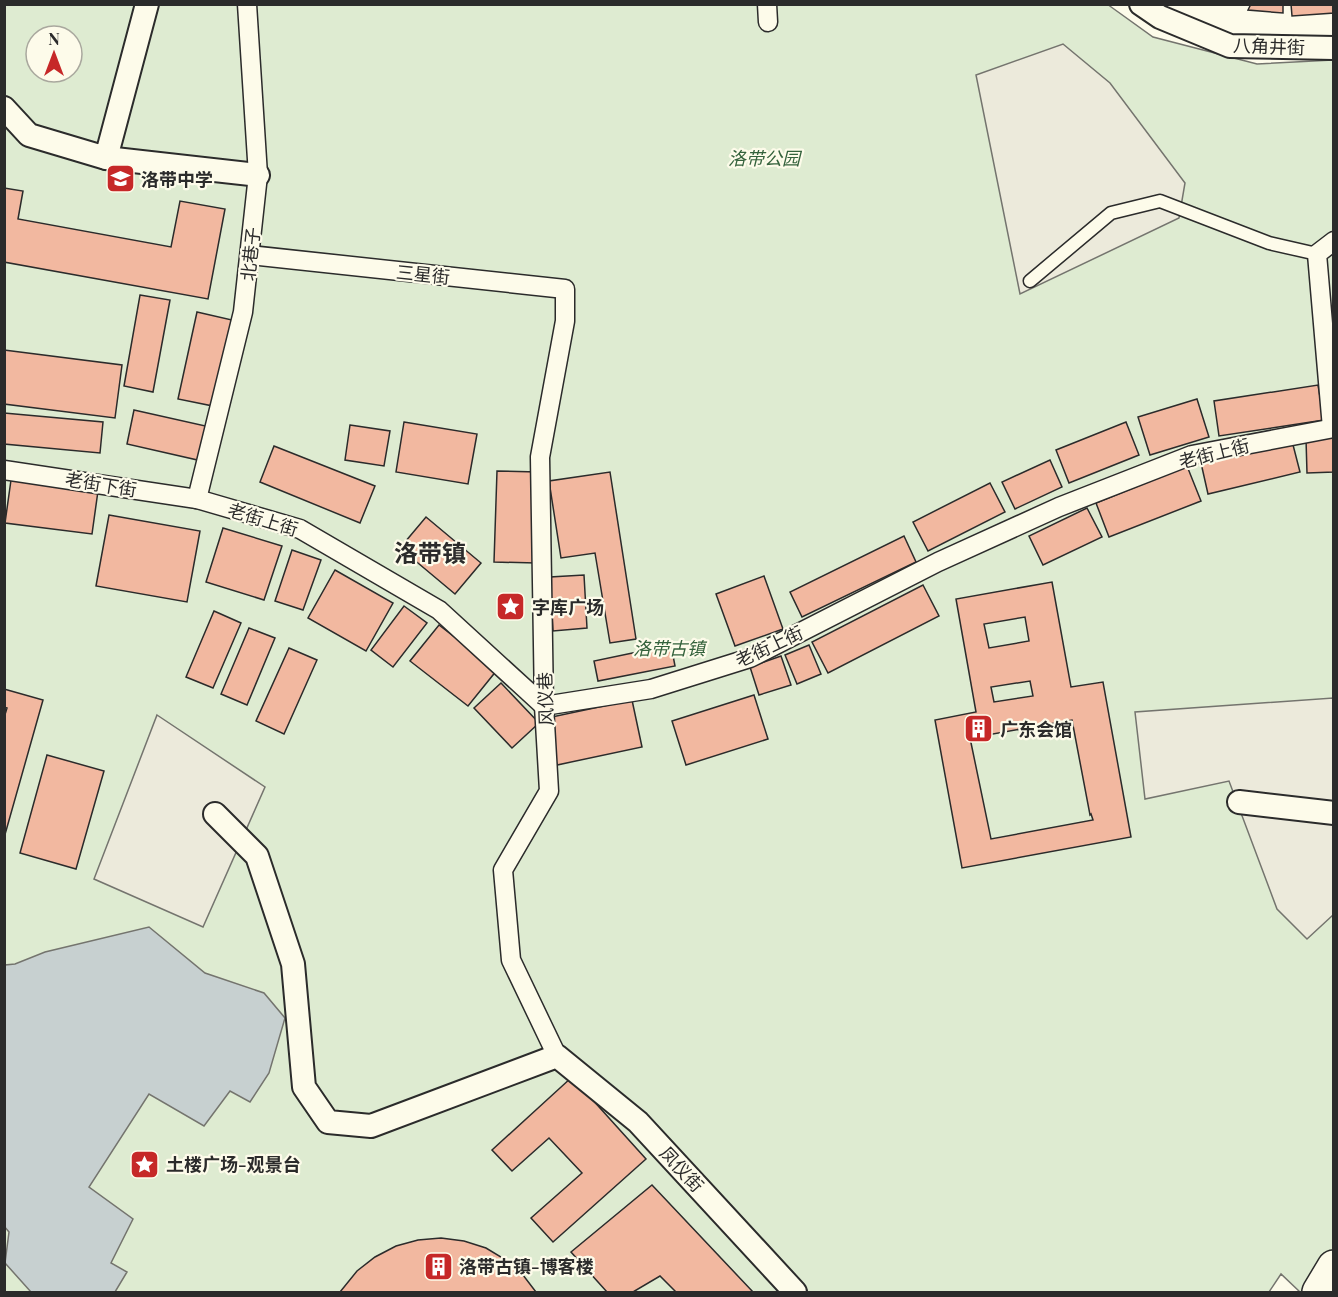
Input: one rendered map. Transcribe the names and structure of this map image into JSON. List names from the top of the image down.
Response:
{
  "streets": {
    "street": [
      "八角井街",
      "北巷子",
      "三星街",
      "老街上街",
      "老街下街",
      "风仪巷",
      "凤仪街"
    ]
  },
  "crossings": [
    ["北巷子", "三星街"],
    ["北巷子", "老街上街"],
    ["北巷子", "老街下街"],
    ["三星街", "风仪巷"],
    ["老街上街", "老街下街"],
    ["老街上街", "风仪巷"],
    ["风仪巷", "凤仪街"]
  ],
  "districts": ["洛带镇"],
  "parks": ["洛带公园", "洛带古镇"],
  "places": {
    "school or university": ["洛带中学"],
    "place": ["字库广场", "土楼广场-观景台"],
    "building": ["广东会馆", "洛带古镇-博客楼"]
  },
  "north": "top"
}
